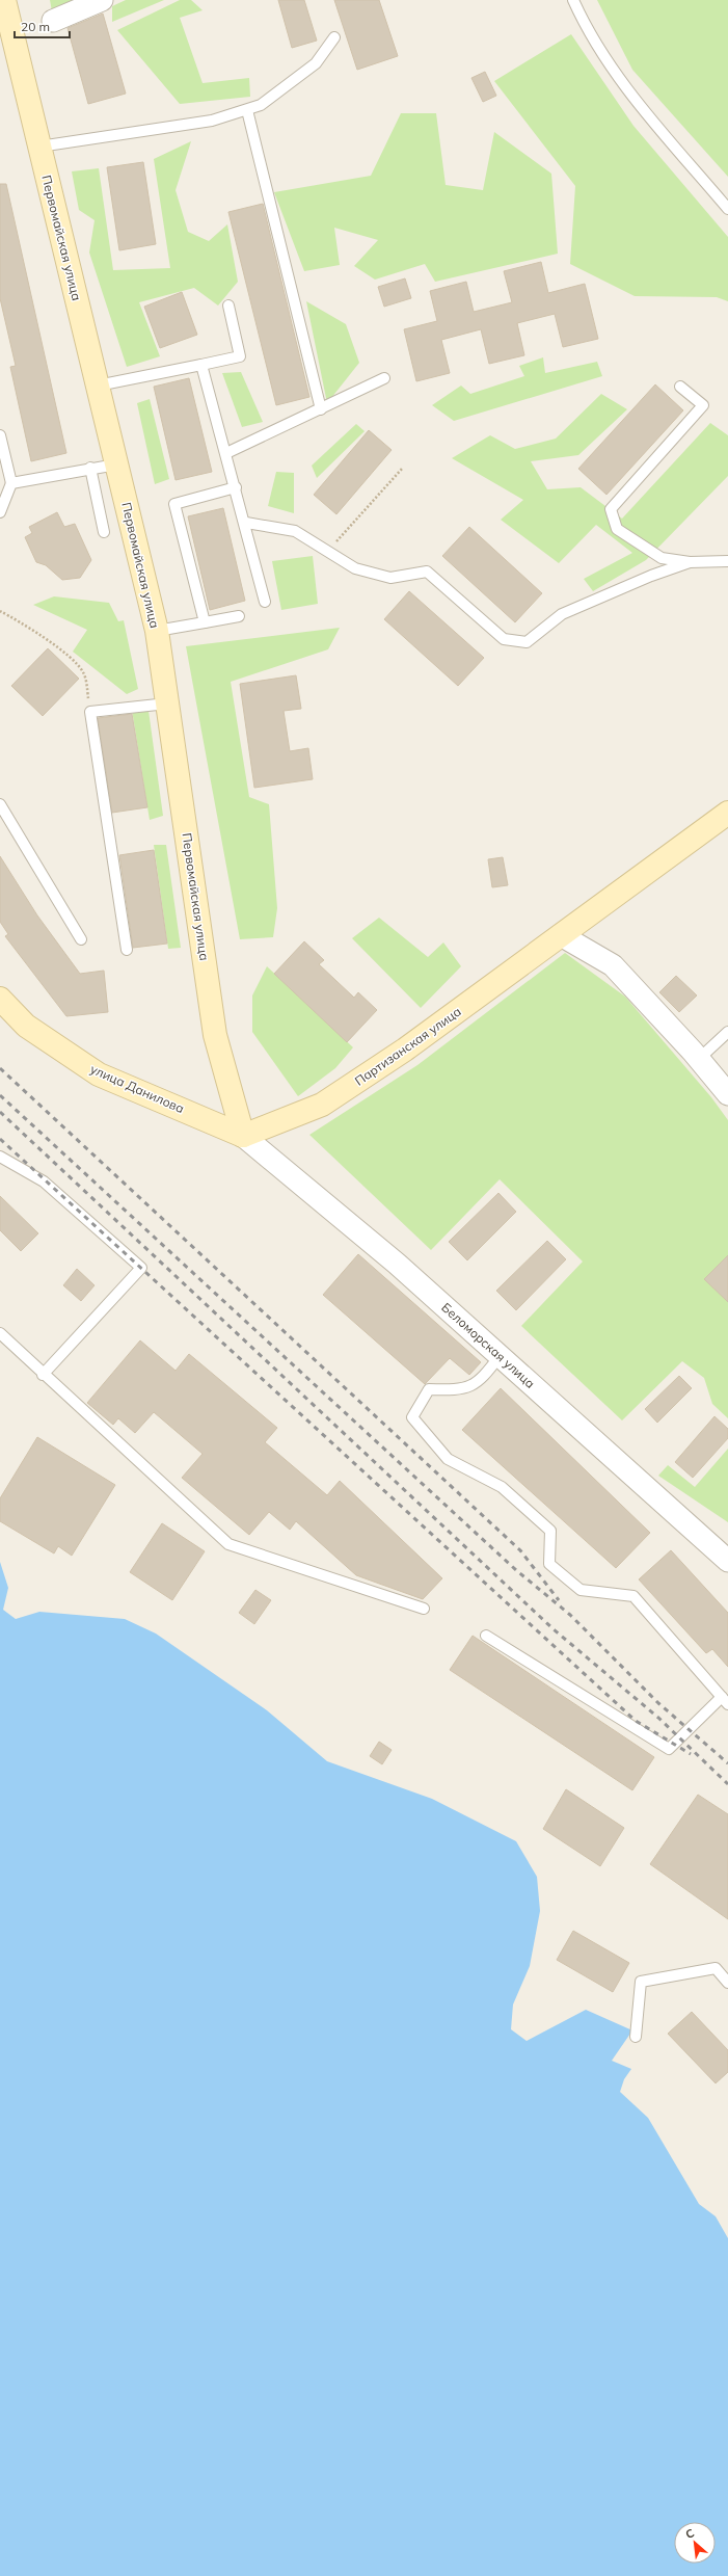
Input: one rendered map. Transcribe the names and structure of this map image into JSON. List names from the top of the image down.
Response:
{
  "streets": {
    "main road": ["Первомайская улица", "Партизанская улица", "улица Данилова"],
    "street": ["Беломорская улица"]
  },
  "crossings": [
    ["Первомайская улица", "Партизанская улица"],
    ["Первомайская улица", "улица Данилова"],
    ["Первомайская улица", "Беломорская улица"],
    ["Партизанская улица", "улица Данилова"],
    ["Партизанская улица", "Беломорская улица"],
    ["улица Данилова", "Беломорская улица"]
  ],
  "scale_bar": "20 m",
  "north": "top left"
}
